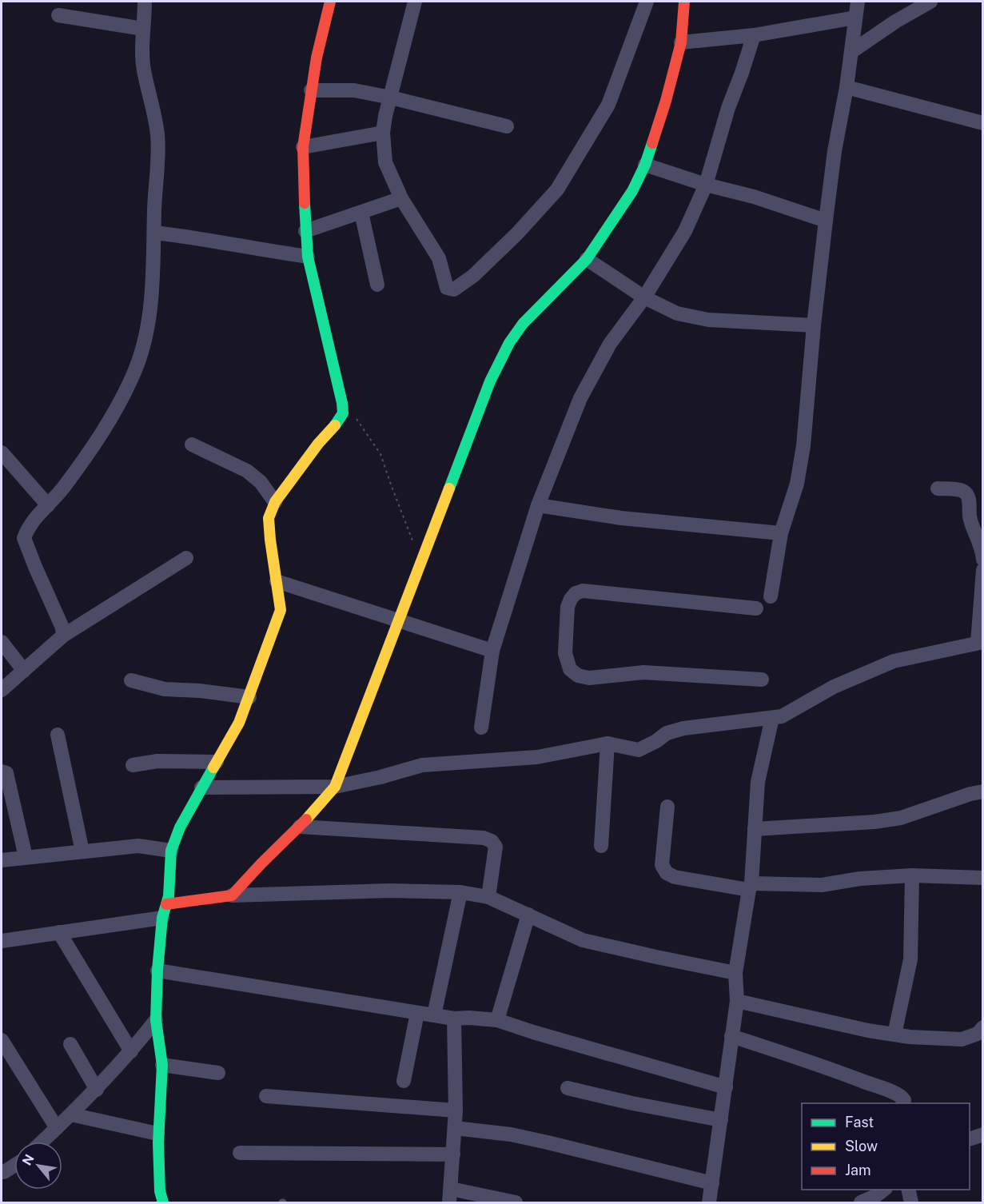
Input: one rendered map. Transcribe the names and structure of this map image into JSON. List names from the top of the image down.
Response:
{
  "legend": ["Fast", "Slow", "Jam"],
  "north": "top left"
}
